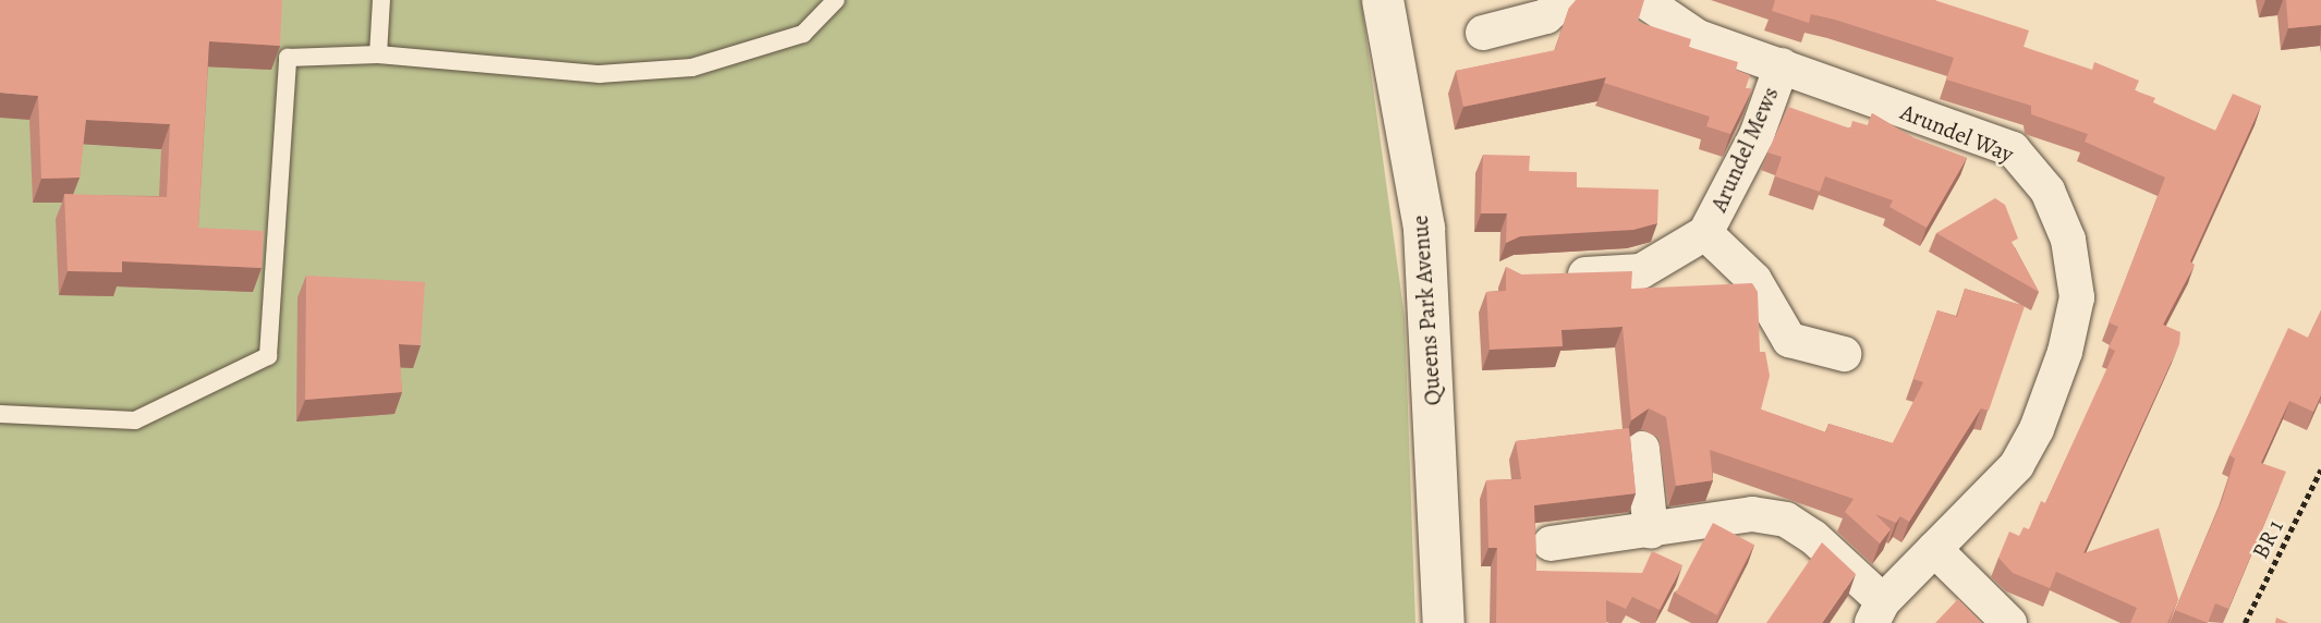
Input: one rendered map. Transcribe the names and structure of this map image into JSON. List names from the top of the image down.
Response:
{
  "streets": {
    "street": ["Arundel Way", "Arundel Mews", "Queens Park Avenue"],
    "path": ["BR 1"]
  },
  "crossings": [
    ["Arundel Way", "Arundel Mews"]
  ]
}
